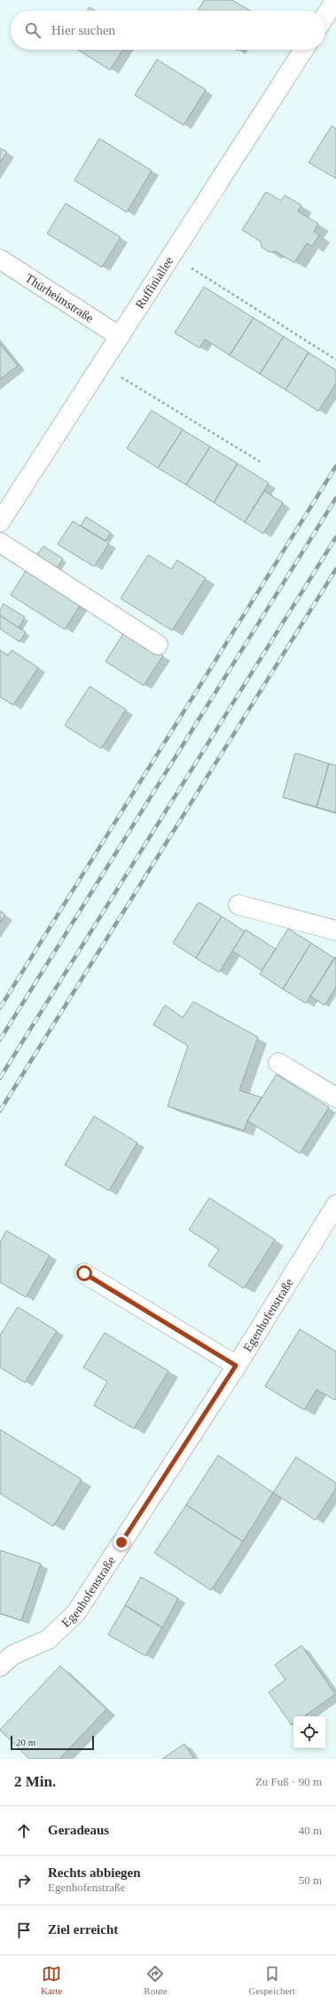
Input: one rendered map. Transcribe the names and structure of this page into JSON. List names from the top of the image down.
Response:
{
  "streets": {
    "street": ["Ruffiniallee", "Thürheimstraße", "Egenhofenstraße"]
  },
  "crossings": [
    ["Ruffiniallee", "Thürheimstraße"]
  ],
  "scale_bar": "20 m",
  "page": {
    "search": "Hier suchen",
    "scale": "20 m",
    "heading": ["2 Min.", "Zu Fuß · 90 m"],
    "list": [
      ["Geradeaus", "40 m"],
      ["Rechts abbiegen", "Egenhofenstraße", "50 m"],
      "Ziel erreicht"
    ],
    "nav": ["Karte", "Route", "Gespeichert"]
  }
}
